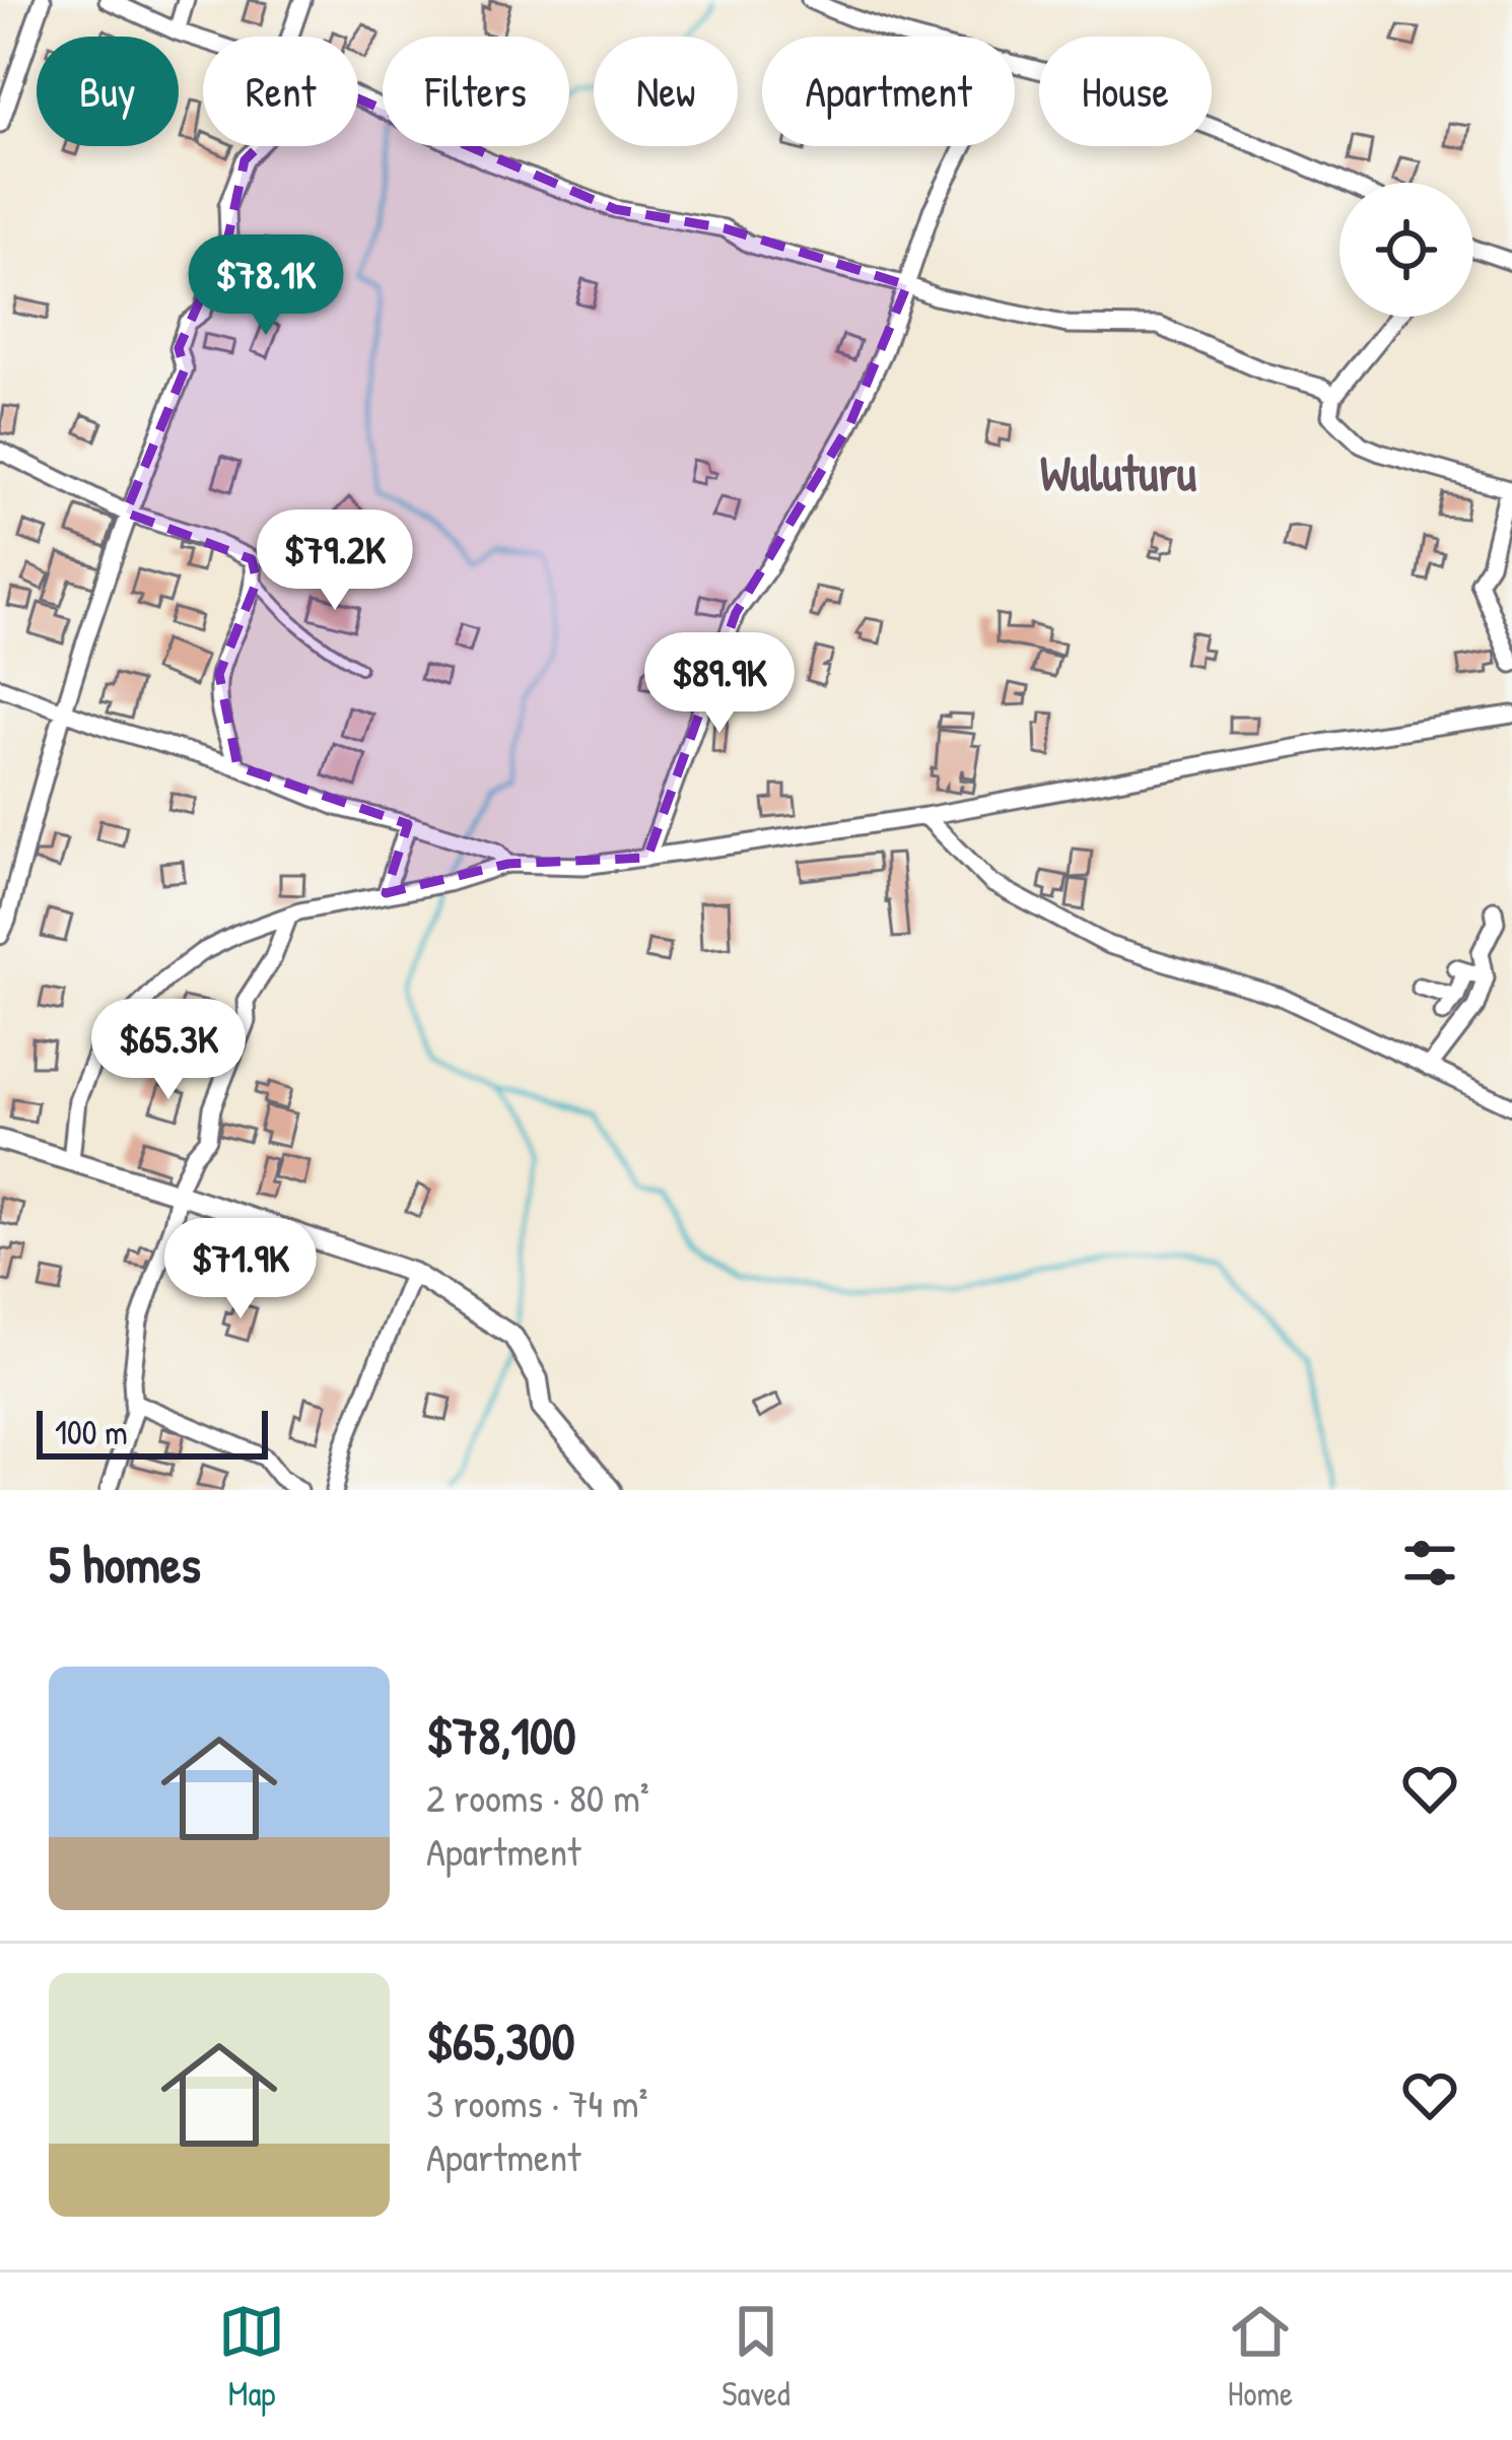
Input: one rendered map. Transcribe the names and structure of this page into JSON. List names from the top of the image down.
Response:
{
  "districts": ["Wuluturu"],
  "scale_bar": "100 m",
  "page": {
    "chip": [
      "Buy",
      "Rent",
      "Filters",
      "New",
      "Apartment",
      "House"
    ],
    "price": [
      "$78.1K",
      "$79.2K",
      "$89.9K",
      "$65.3K",
      "$71.9K"
    ],
    "scale": "100 m",
    "heading": "5 homes",
    "list": [
      {
        "name": "$78,100",
        "note": "2 rooms · 80 m² · Apartment"
      },
      {
        "name": "$65,300",
        "note": "3 rooms · 74 m² · Apartment"
      }
    ],
    "tabs": ["Map", "Saved", "Home"]
  }
}
